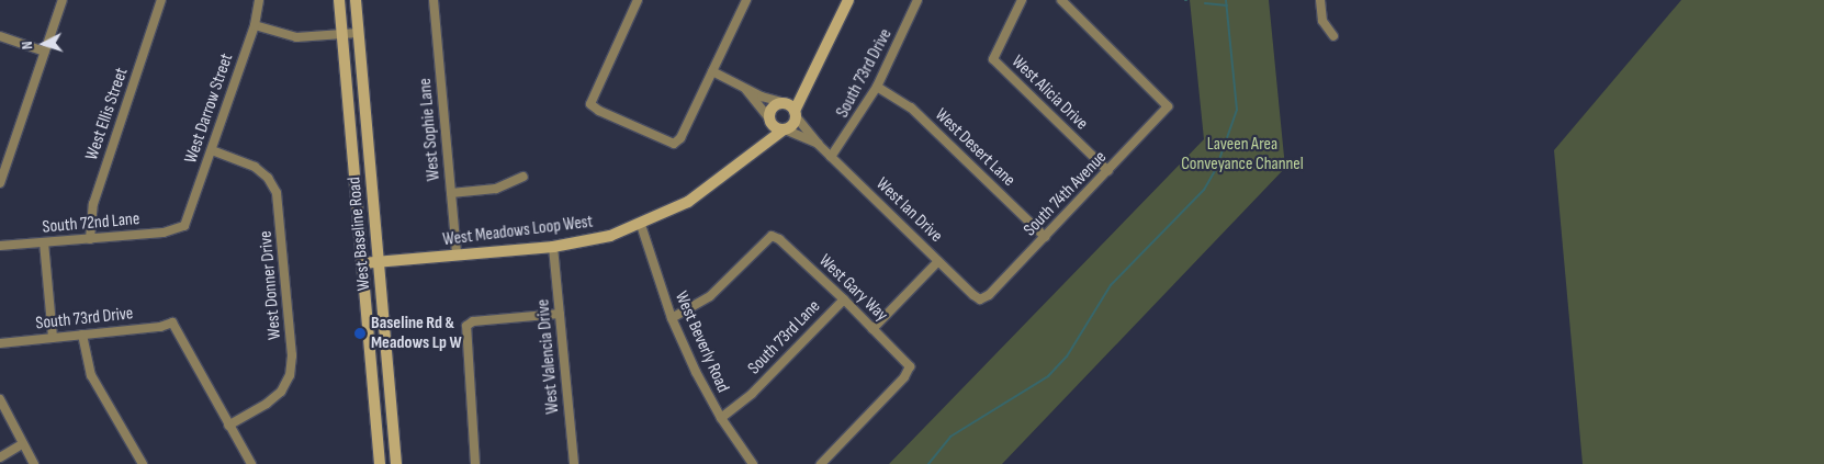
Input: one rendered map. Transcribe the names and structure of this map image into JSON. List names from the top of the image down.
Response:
{
  "streets": {
    "main road": ["West Meadows Loop West", "West Baseline Road"],
    "street": [
      "South 73rd Drive",
      "West Alicia Drive",
      "West Darrow Street",
      "West Ellis Street",
      "West Sophie Lane",
      "West Desert Lane",
      "South 74th Avenue",
      "West Ian Drive",
      "South 72nd Lane",
      "West Donner Drive",
      "West Gary Way",
      "South 73rd Lane",
      "West Beverly Road",
      "West Valencia Drive"
    ]
  },
  "crossings": [
    ["South 73rd Drive", "West Desert Lane"],
    ["South 73rd Drive", "West Ian Drive"],
    ["South 73rd Drive", "West Donner Drive"],
    ["West Alicia Drive", "South 74th Avenue"],
    ["West Darrow Street", "South 72nd Lane"],
    ["West Darrow Street", "West Donner Drive"],
    ["West Ellis Street", "South 72nd Lane"],
    ["West Sophie Lane", "West Meadows Loop West"],
    ["West Desert Lane", "South 74th Avenue"],
    ["South 74th Avenue", "West Ian Drive"],
    ["West Ian Drive", "West Meadows Loop West"],
    ["West Meadows Loop West", "West Baseline Road"],
    ["West Meadows Loop West", "West Beverly Road"],
    ["West Meadows Loop West", "West Valencia Drive"],
    ["West Gary Way", "South 73rd Lane"],
    ["West Gary Way", "West Beverly Road"],
    ["South 73rd Lane", "West Beverly Road"]
  ],
  "parks": ["Laveen Area Conveyance Channel"],
  "places": ["Baseline Rd & Meadows Lp W"],
  "north": "left"
}
